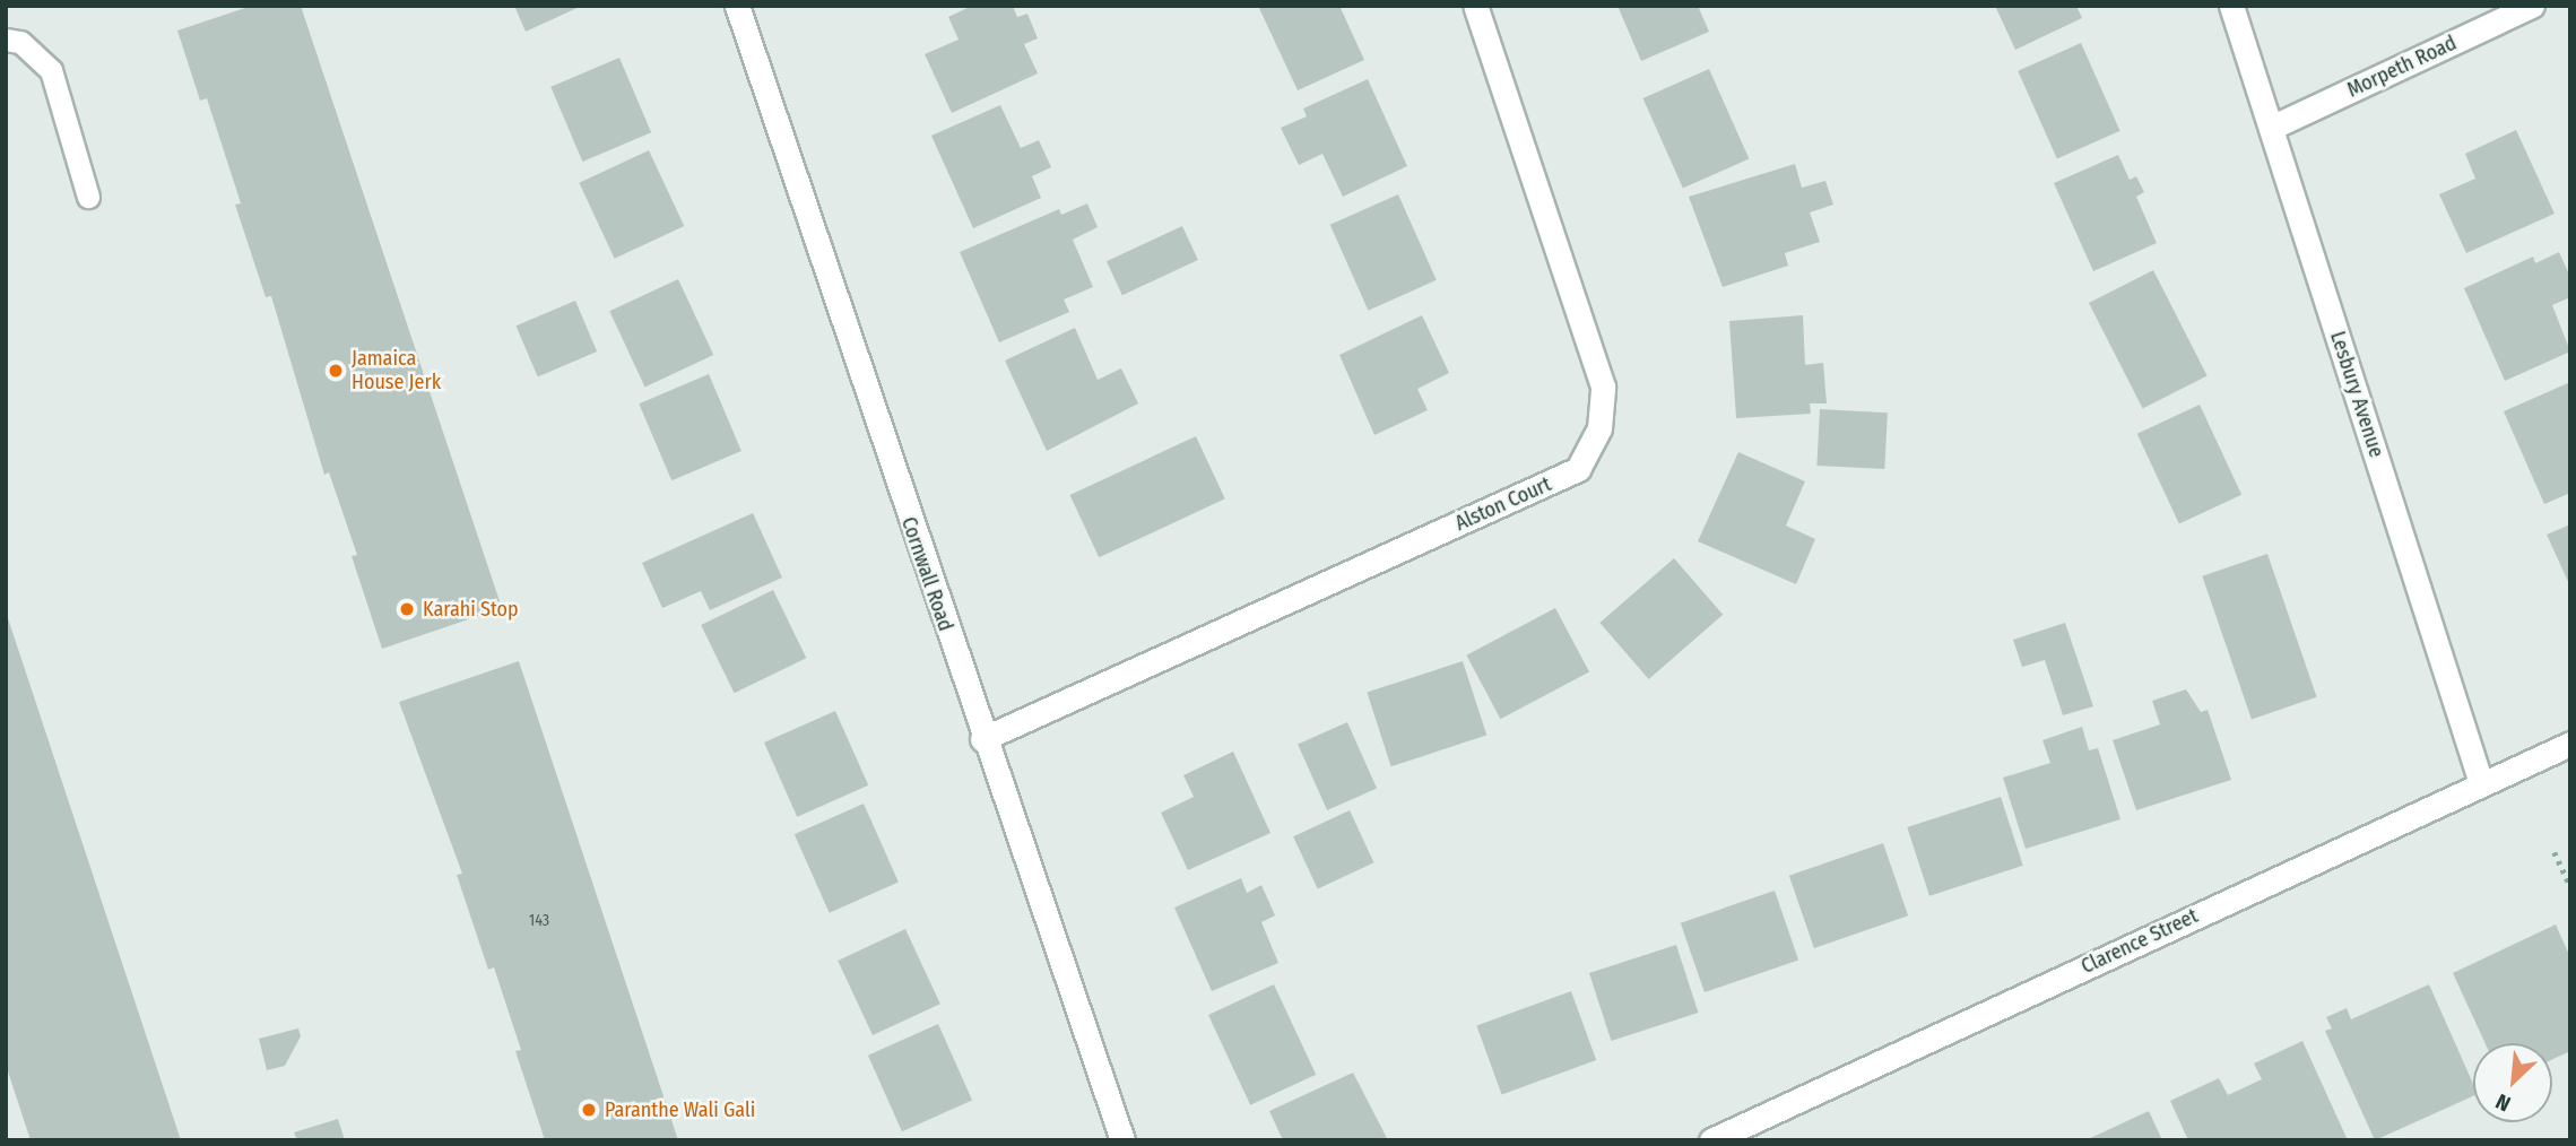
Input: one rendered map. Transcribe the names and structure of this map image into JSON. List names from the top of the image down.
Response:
{
  "streets": {
    "street": [
      "Morpeth Road",
      "Lesbury Avenue",
      "Alston Court",
      "Cornwall Road",
      "Clarence Street"
    ]
  },
  "crossings": [
    ["Morpeth Road", "Lesbury Avenue"],
    ["Lesbury Avenue", "Clarence Street"],
    ["Alston Court", "Cornwall Road"]
  ],
  "places": ["Jamaica House Jerk", "Karahi Stop", "Paranthe Wali Gali"],
  "house_numbers": ["143"],
  "north": "bottom left"
}
